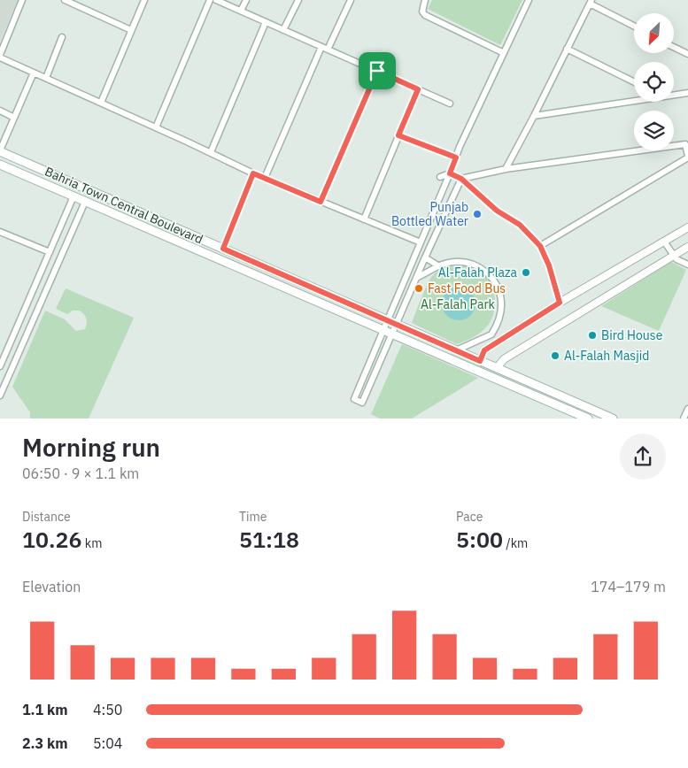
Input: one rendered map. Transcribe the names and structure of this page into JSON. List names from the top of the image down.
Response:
{
  "streets": {
    "main road": ["Bahria Town Central Boulevard"]
  },
  "parks": ["Al-Falah Park"],
  "places": [
    "Punjab Bottled Water",
    "Al-Falah Plaza",
    "Fast Food Bus",
    "Bird House",
    "Al-Falah Masjid"
  ],
  "north": "bottom left",
  "page": {
    "heading": ["Morning run", "06:50 · 9 × 1.1 km"],
    "stats": [
      ["Distance", "10.26 km"],
      ["Time", "51:18"],
      ["Pace", "5:00 /km"]
    ],
    "chart": ["Elevation", "174–179 m"],
    "list": [
      {
        "name": "1.1 km",
        "note": "4:50"
      },
      {
        "name": "2.3 km",
        "note": "5:04"
      }
    ]
  }
}
